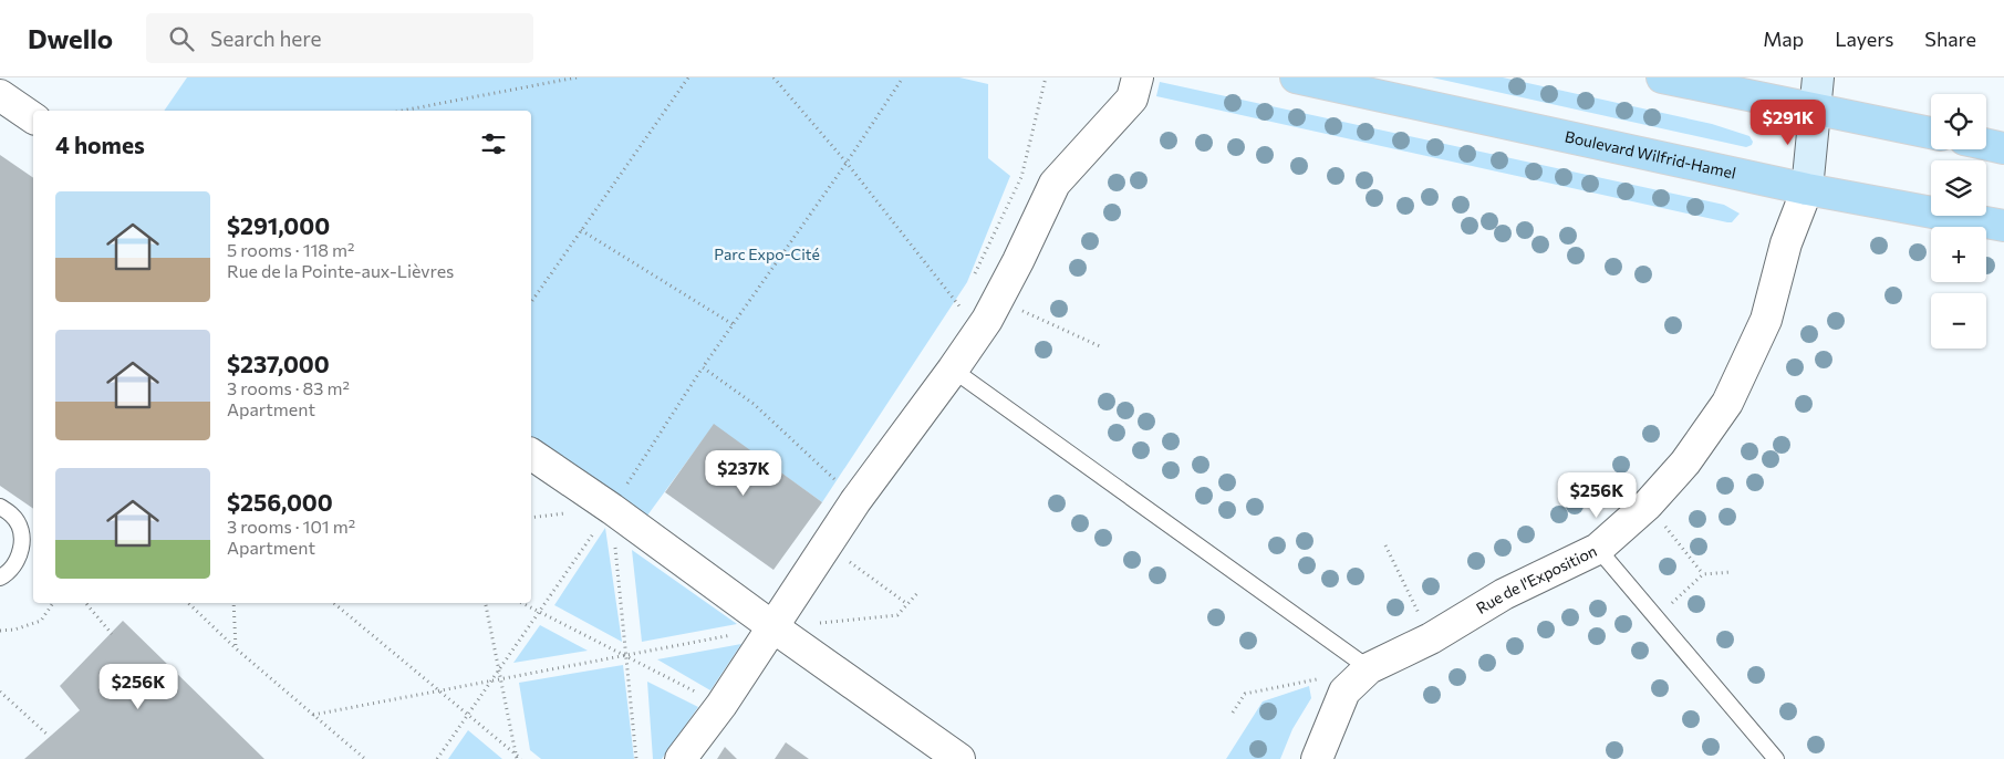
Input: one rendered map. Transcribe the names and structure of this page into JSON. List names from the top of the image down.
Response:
{
  "streets": {
    "main road": ["Boulevard Wilfrid-Hamel"],
    "street": ["Rue de l'Exposition"]
  },
  "crossings": [
    ["Boulevard Wilfrid-Hamel", "Rue de l'Exposition"]
  ],
  "parks": ["Parc Expo-Cité"],
  "page": {
    "header": "Dwello",
    "search": "Search here",
    "nav": ["Map", "Layers", "Share"],
    "map_buttons": ["+", "−"],
    "price": [
      "$291K",
      "$237K",
      "$256K",
      "$256K"
    ],
    "heading": "4 homes",
    "list": [
      {
        "name": "$291,000",
        "note": "5 rooms · 118 m² · Rue de la Pointe-aux-Lièvres"
      },
      {
        "name": "$237,000",
        "note": "3 rooms · 83 m² · Apartment"
      },
      {
        "name": "$256,000",
        "note": "3 rooms · 101 m² · Apartment"
      }
    ]
  }
}
